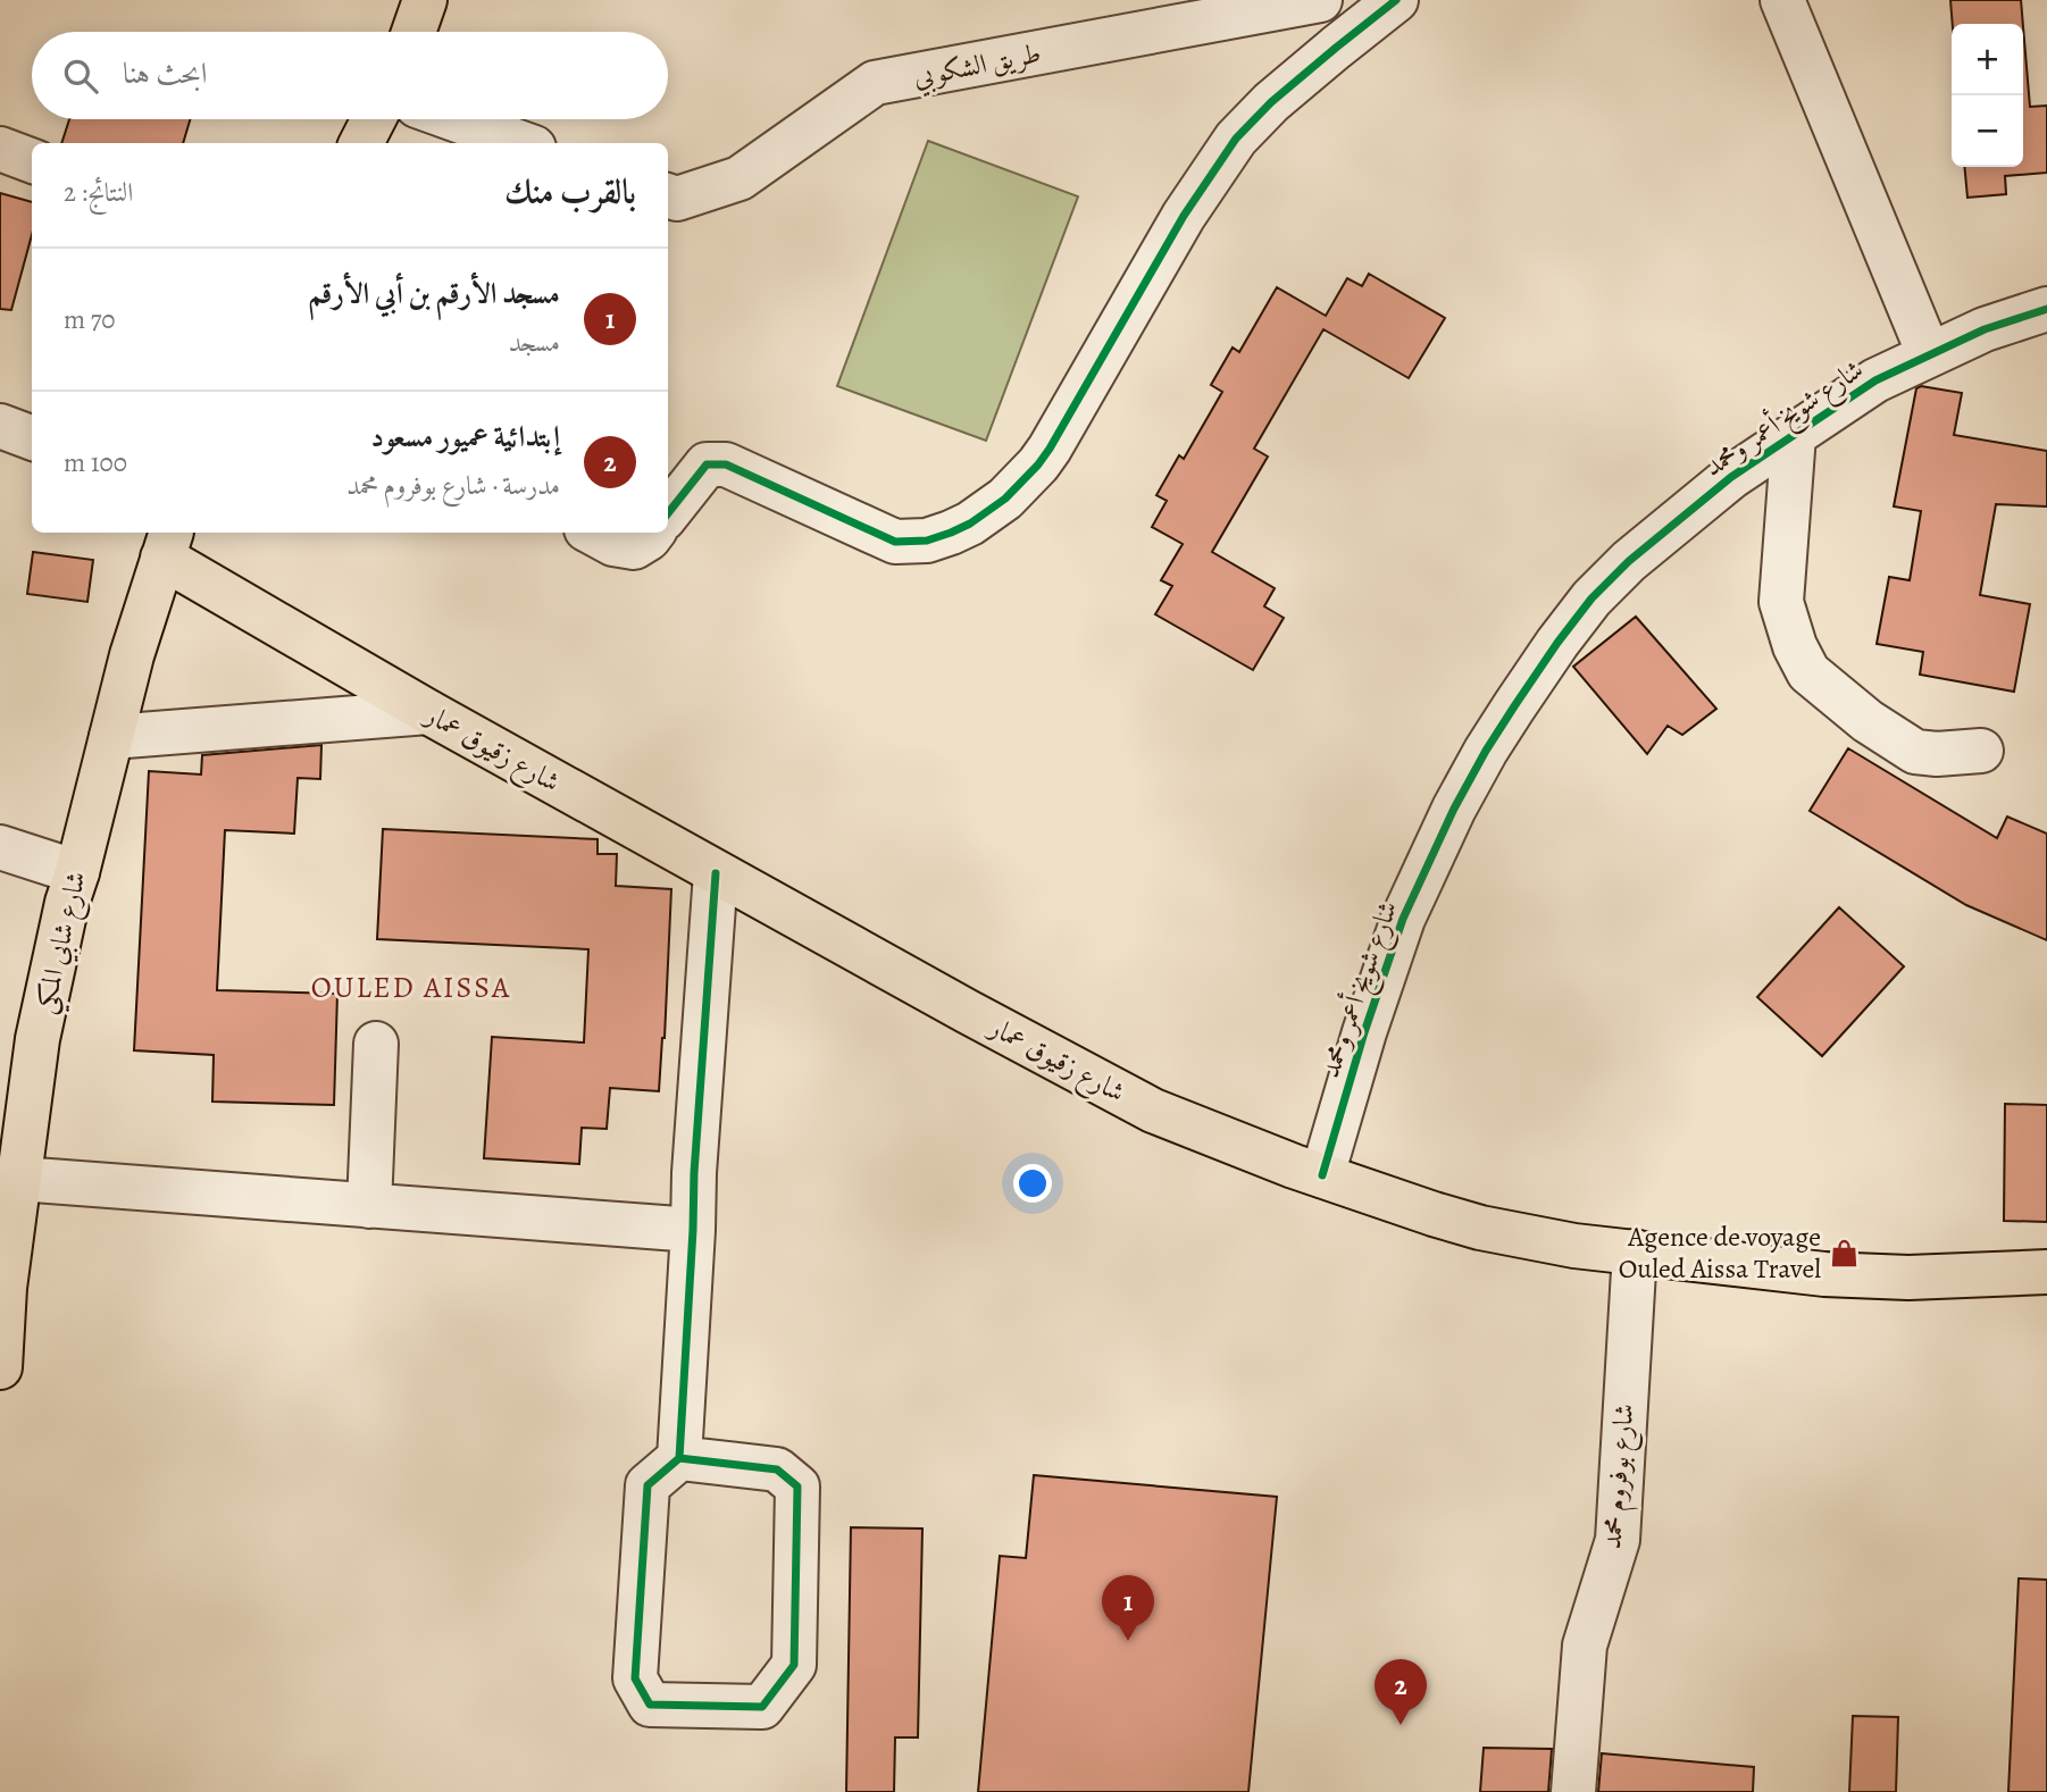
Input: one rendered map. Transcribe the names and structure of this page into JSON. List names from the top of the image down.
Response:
{
  "streets": {
    "main road": ["شارع زقيوق عمار", "شارع شابي المكي"],
    "street": ["طريق الشكوبي", "شارع شويخ أعمر ومحمد", "شارع بوفروم محمد"]
  },
  "crossings": [
    ["شارع شويخ أعمر ومحمد", "شارع زقيوق عمار"],
    ["شارع زقيوق عمار", "شارع شابي المكي"],
    ["شارع زقيوق عمار", "شارع بوفروم محمد"]
  ],
  "districts": ["OULED AISSA"],
  "places": {
    "shop": ["Agence de voyage Ouled Aissa Travel"]
  },
  "page": {
    "map_buttons": ["+", "−"],
    "search": "ابحث هنا",
    "heading": ["بالقرب منك", "النتائج: 2"],
    "list": [
      {
        "mark": "1",
        "name": "مسجد الأرقم بن أبي الأرقم",
        "note": "مسجد",
        "value": "70 m"
      },
      {
        "mark": "2",
        "name": "إبتدائية عميور مسعود",
        "note": "مدرسة · شارع بوفروم محمد",
        "value": "100 m"
      }
    ],
    "pins": ["1", "2"]
  }
}
